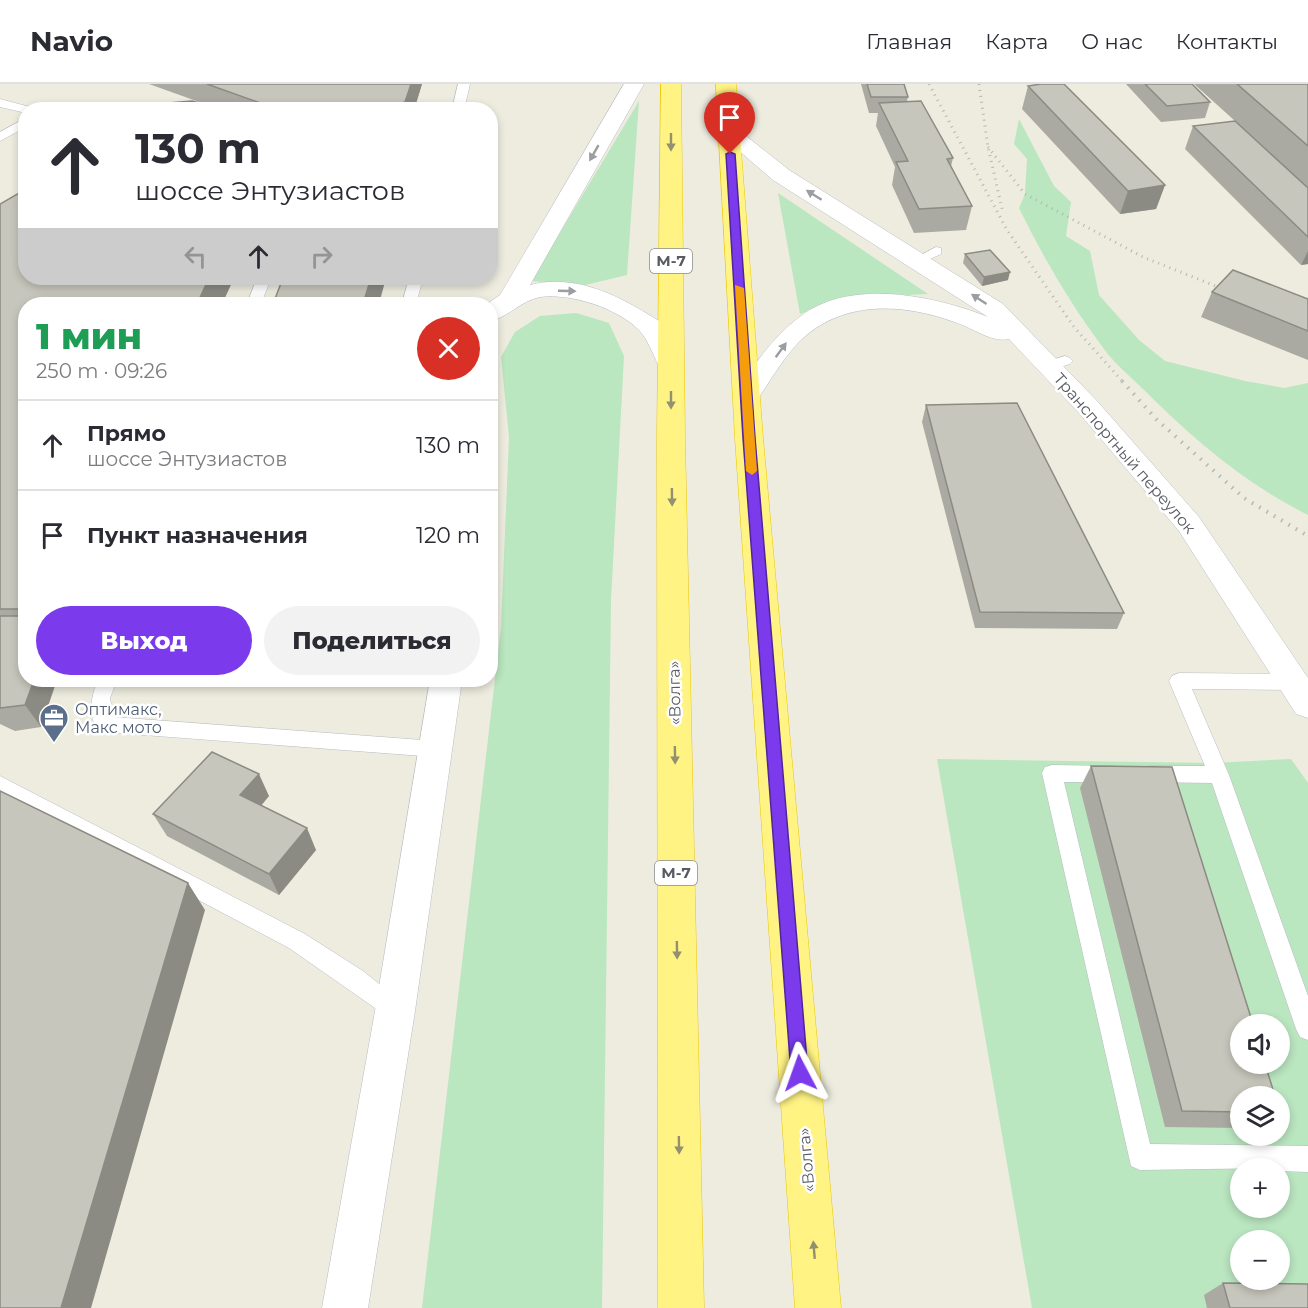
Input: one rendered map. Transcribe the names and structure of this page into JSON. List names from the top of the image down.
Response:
{
  "streets": {
    "highway": ["М-7", "«Волга»"],
    "street": ["Транспортный переулок"]
  },
  "crossings": [
    ["М-7", "«Волга»"],
    ["Транспортный переулок", "«Волга»"]
  ],
  "one_way": ["Транспортный переулок"],
  "places": {
    "office": ["Оптимакс, Макс мото"]
  },
  "page": {
    "header": "Navio",
    "nav": [
      "Главная",
      "Карта",
      "О нас",
      "Контакты"
    ],
    "turn": ["130 m", "шоссе Энтузиастов"],
    "heading": ["1 мин", "250 m · 09:26"],
    "list": [
      {
        "name": "Прямо",
        "note": "шоссе Энтузиастов",
        "value": "130 m"
      },
      {
        "name": "Пункт назначения",
        "value": "120 m"
      }
    ],
    "buttons": ["Выход", "Поделиться"],
    "map_buttons": ["+", "−"]
  }
}
